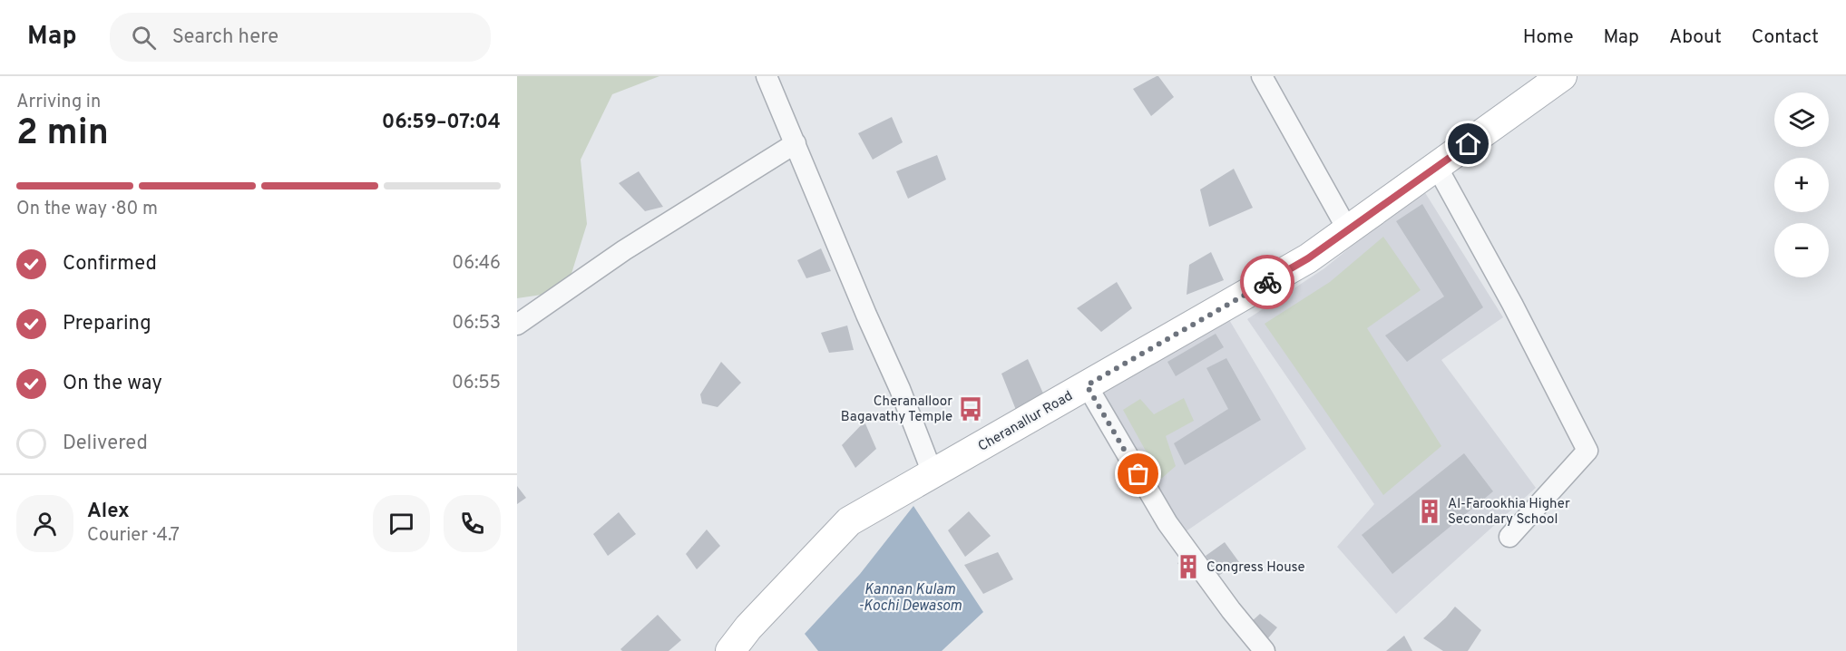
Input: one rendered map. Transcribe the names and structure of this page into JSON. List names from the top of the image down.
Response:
{
  "streets": {
    "main road": ["Cheranallur Road"]
  },
  "water": ["Kannan Kulam -Kochi Dewasom"],
  "places": {
    "bus stop": ["Cheranalloor Bagavathy Temple"],
    "building": ["Al-Farookhia Higher Secondary School", "Congress House"]
  },
  "page": {
    "header": "Map",
    "search": "Search here",
    "nav": [
      "Home",
      "Map",
      "About",
      "Contact"
    ],
    "heading": ["2 min", "Arriving in", "06:59–07:04"],
    "panel": ["Alex", "Courier · 4.7"],
    "map_buttons": ["+", "−"],
    "bar": "On the way · 80 m",
    "list": [
      ["Confirmed", "06:46"],
      ["Preparing", "06:53"],
      ["On the way", "06:55"],
      "Delivered"
    ]
  }
}
